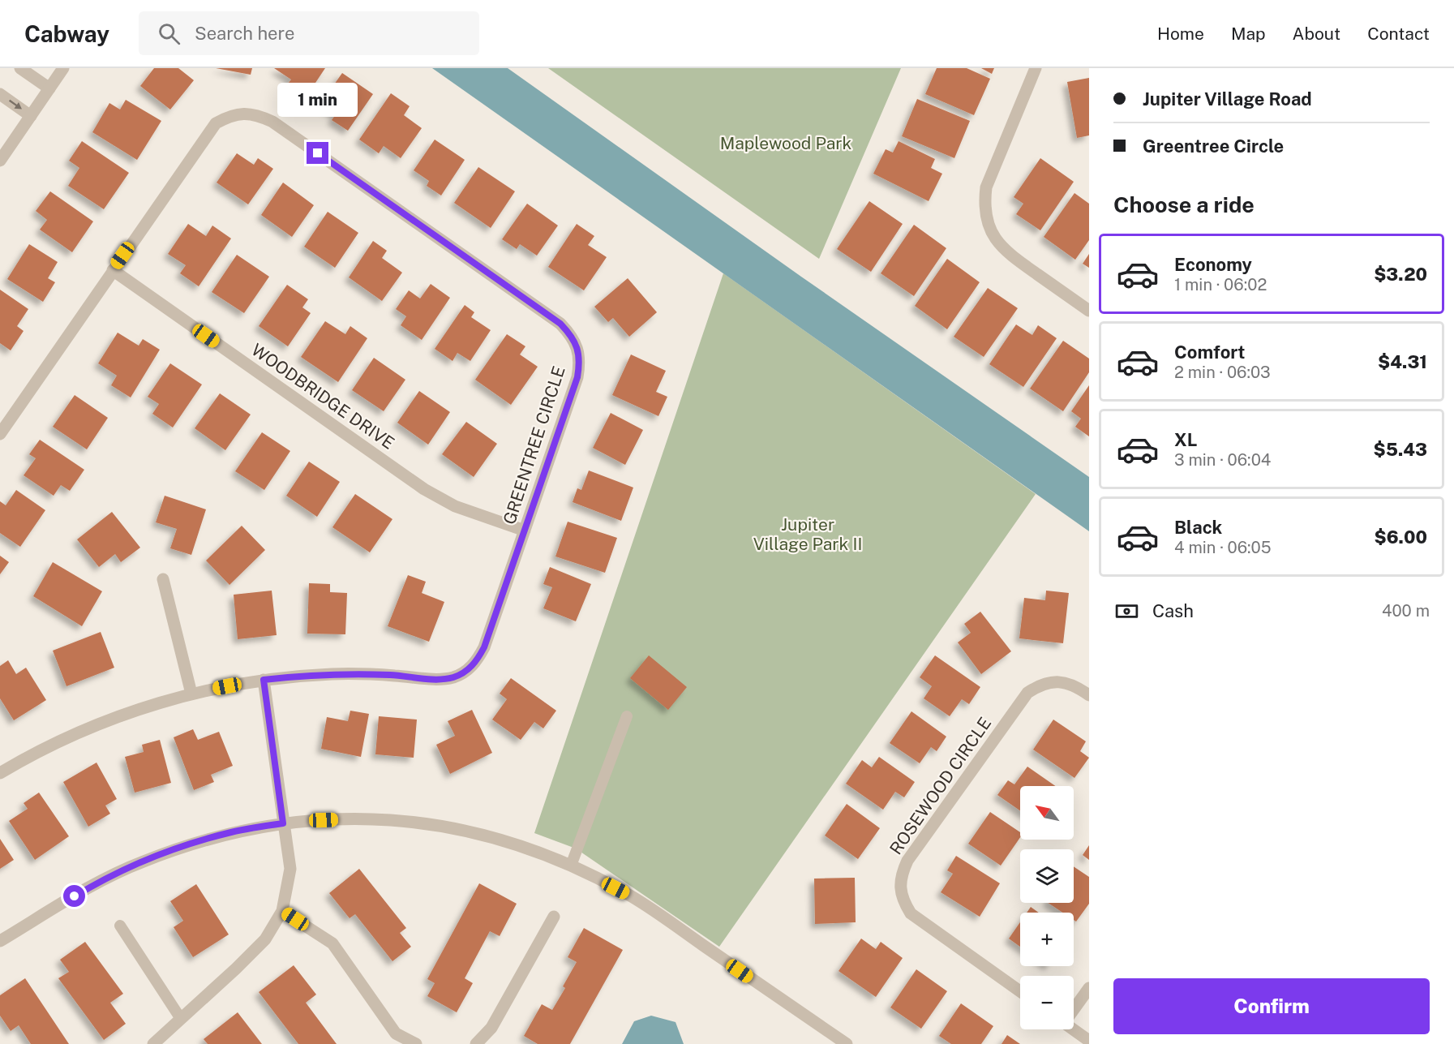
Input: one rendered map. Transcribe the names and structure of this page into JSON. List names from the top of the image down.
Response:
{
  "streets": {
    "street": ["WOODBRIDGE DRIVE", "GREENTREE CIRCLE", "ROSEWOOD CIRCLE"]
  },
  "crossings": [
    ["WOODBRIDGE DRIVE", "GREENTREE CIRCLE"]
  ],
  "parks": ["Maplewood Park", "Jupiter Village Park II"],
  "north": "top left",
  "page": {
    "header": "Cabway",
    "search": "Search here",
    "nav": [
      "Home",
      "Map",
      "About",
      "Contact"
    ],
    "banner": ["Jupiter Village Road", "Greentree Circle"],
    "bubble": "1 min",
    "heading": "Choose a ride",
    "list": [
      {
        "name": "Economy",
        "note": "1 min · 06:02",
        "value": "$3.20"
      },
      {
        "name": "Comfort",
        "note": "2 min · 06:03",
        "value": "$4.31"
      },
      {
        "name": "XL",
        "note": "3 min · 06:04",
        "value": "$5.43"
      },
      {
        "name": "Black",
        "note": "4 min · 06:05",
        "value": "$6.00"
      }
    ],
    "pay": ["Cash", "400 m"],
    "map_buttons": ["+", "−"],
    "buttons": "Confirm"
  }
}
